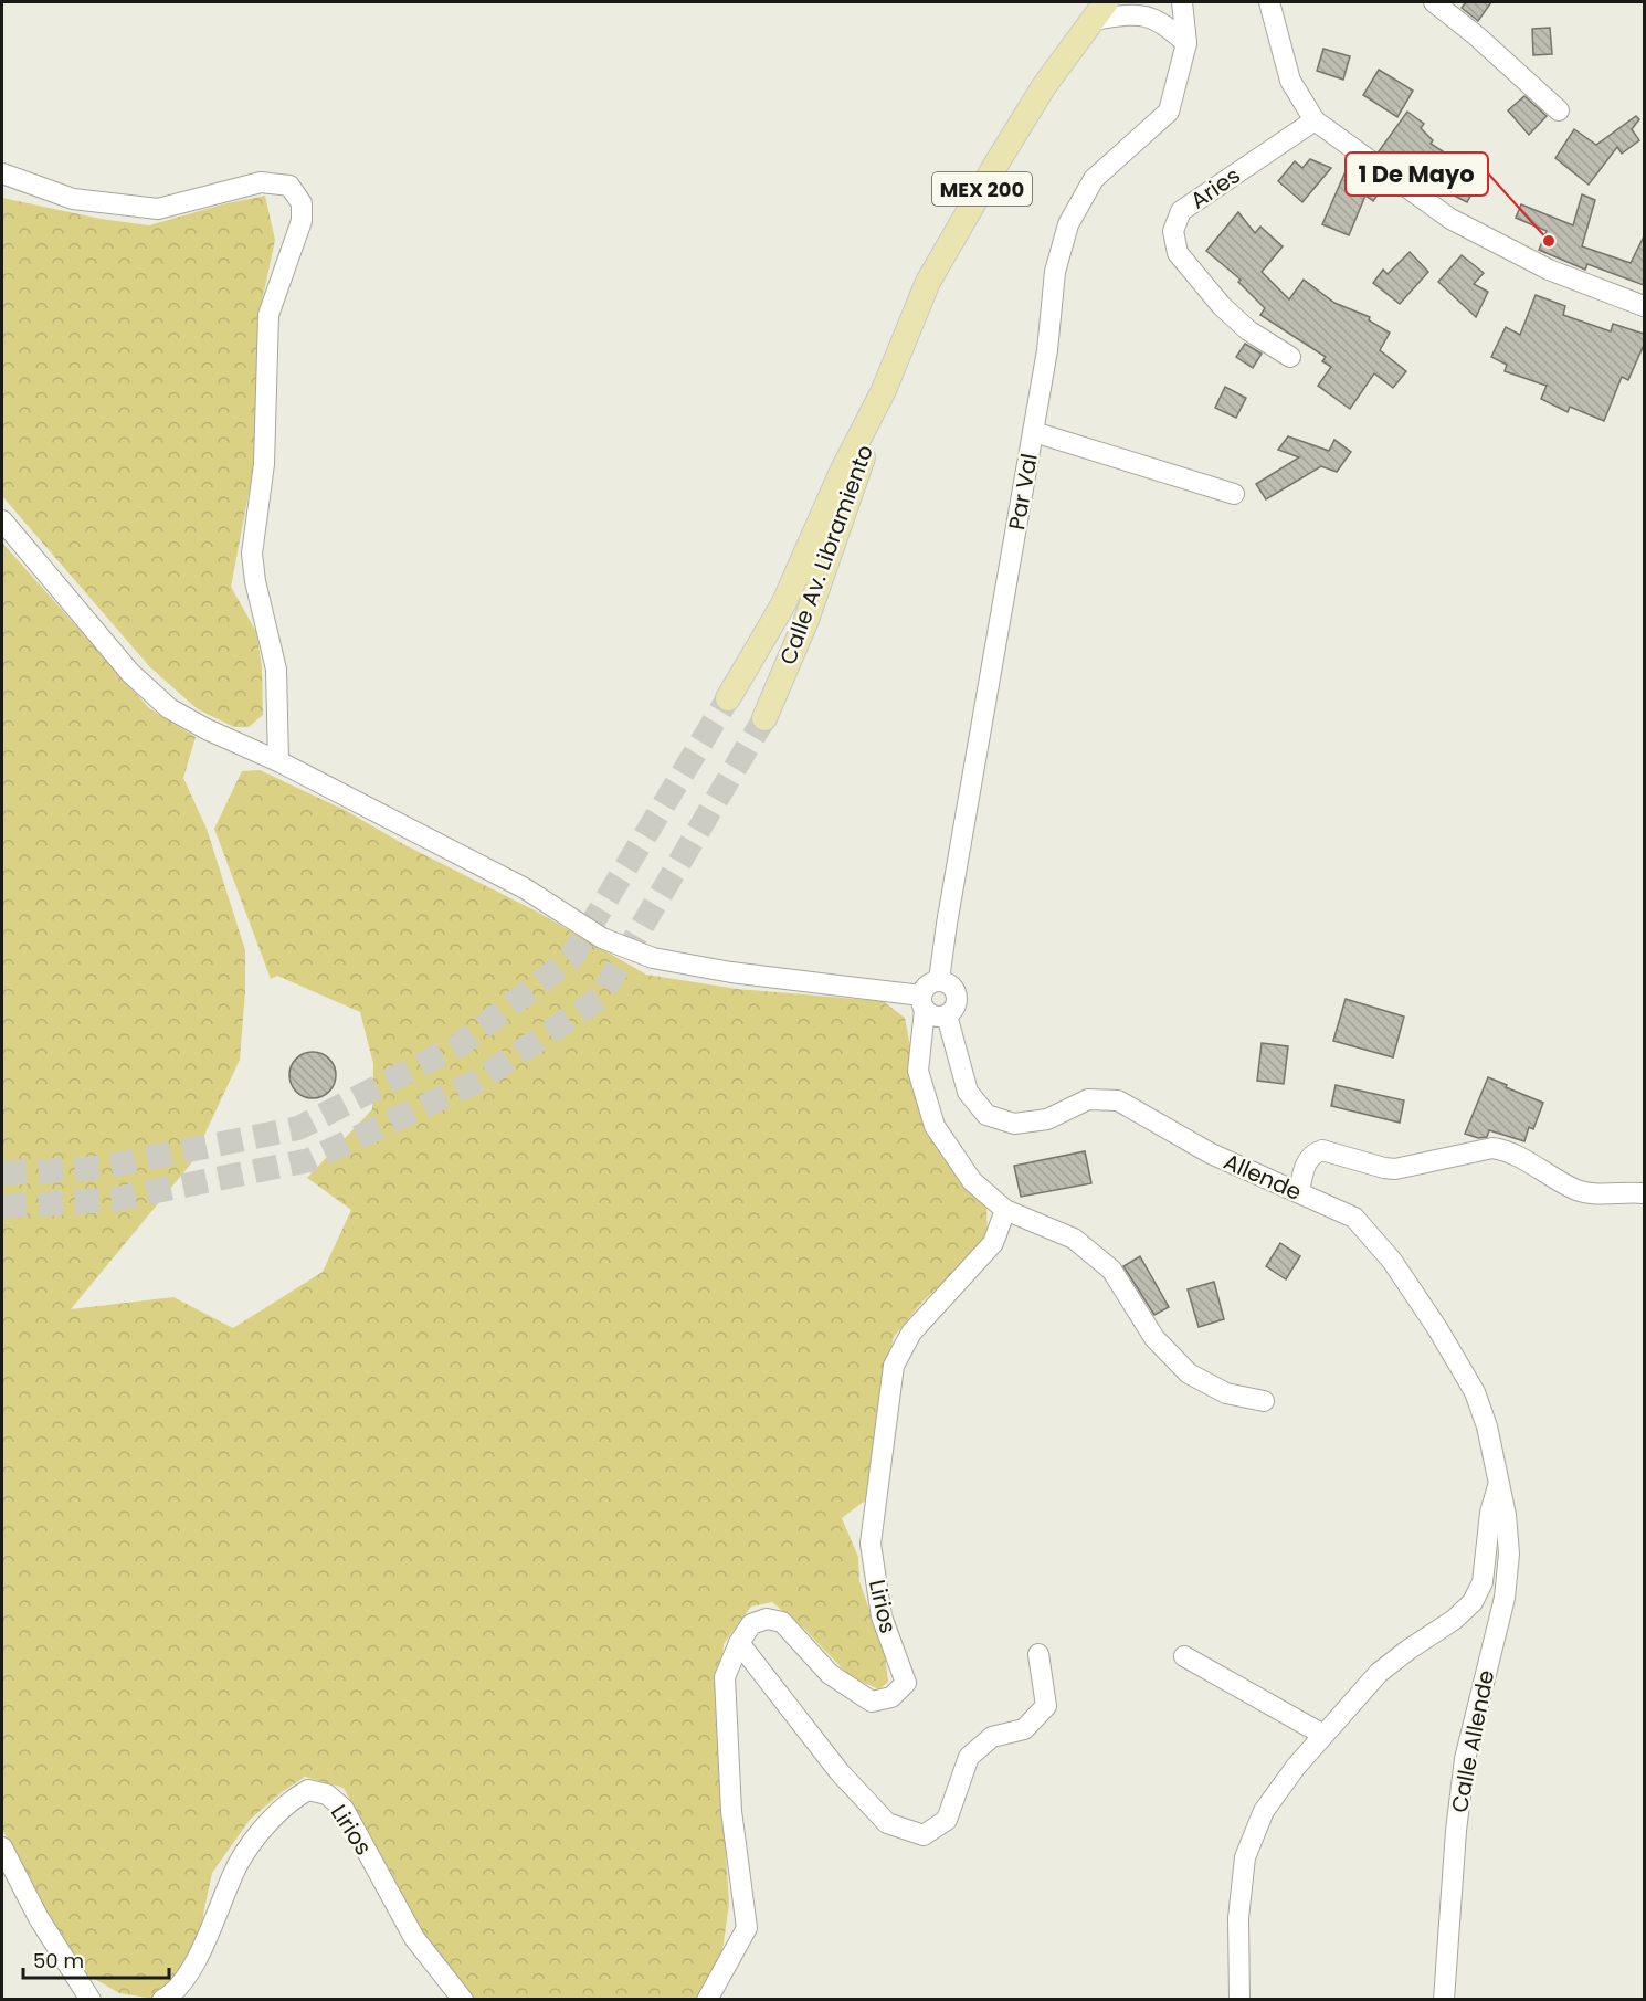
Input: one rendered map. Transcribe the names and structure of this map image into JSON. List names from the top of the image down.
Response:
{
  "streets": {
    "main road": ["MEX 200", "Calle Av. Libramiento"],
    "street": [
      "Aries",
      "Par Val",
      "Allende",
      "Lirios",
      "Calle Allende"
    ]
  },
  "crossings": [
    ["Par Val", "Allende"],
    ["Allende", "Calle Allende"]
  ],
  "places": ["1 De Mayo"],
  "scale_bar": "50 m"
}
